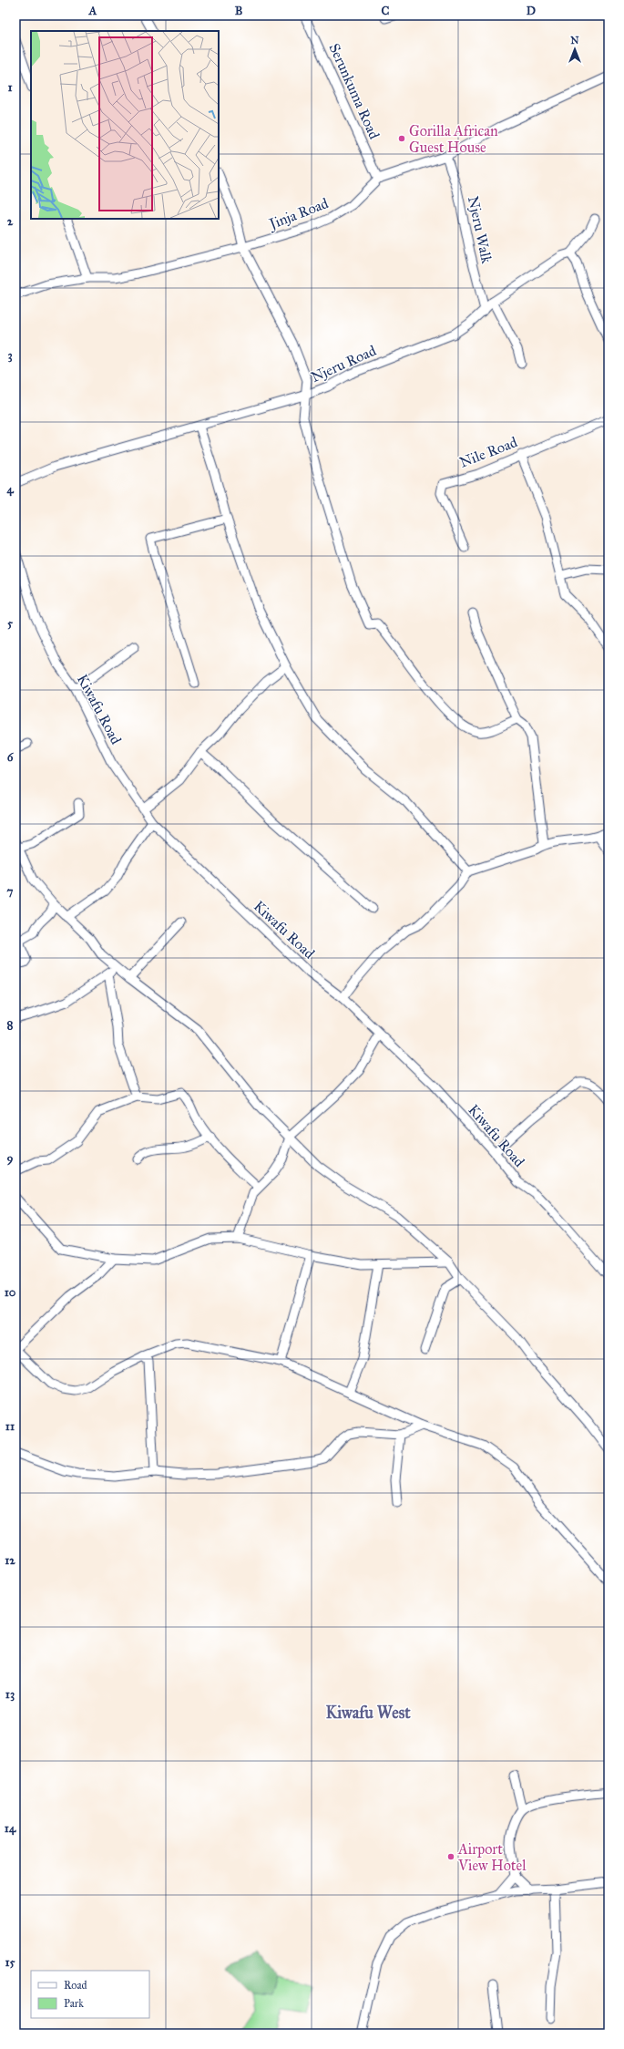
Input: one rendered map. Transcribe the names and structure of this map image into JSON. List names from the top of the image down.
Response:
{
  "streets": {
    "street": [
      "Serunkuma Road",
      "Jinja Road",
      "Njeru Walk",
      "Njeru Road",
      "Nile Road",
      "Kiwafu Road"
    ]
  },
  "crossings": [
    ["Serunkuma Road", "Jinja Road"],
    ["Jinja Road", "Njeru Walk"],
    ["Njeru Walk", "Njeru Road"]
  ],
  "districts": ["Kiwafu West"],
  "places": ["Gorilla African Guest House", "Airport View Hotel"],
  "legend": ["Road", "Park"],
  "north": "top",
  "grid": {
    "columns": [
      "A",
      "B",
      "C",
      "D"
    ],
    "rows": [
      "1",
      "2",
      "3",
      "4",
      "5",
      "6",
      "7",
      "8",
      "9",
      "10",
      "11",
      "12",
      "13",
      "14",
      "15"
    ]
  }
}
